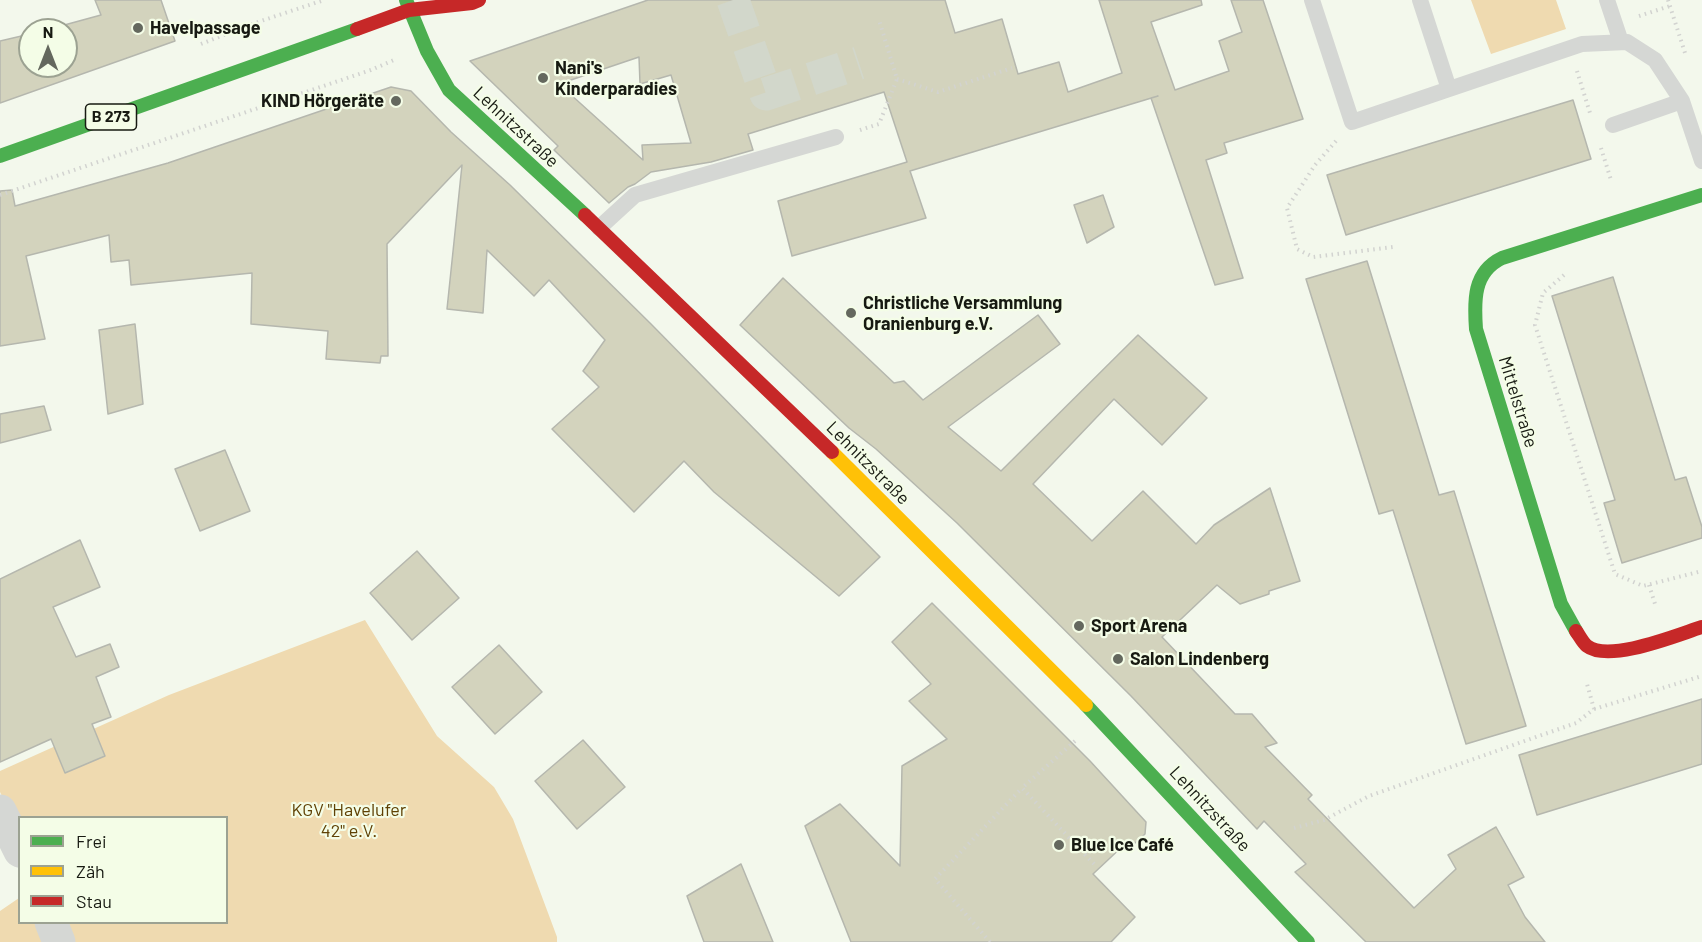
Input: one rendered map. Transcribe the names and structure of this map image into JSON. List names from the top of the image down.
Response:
{
  "streets": {
    "main road": ["B 273", "Lehnitzstraße", "Mittelstraße"]
  },
  "crossings": [
    ["B 273", "Lehnitzstraße"]
  ],
  "parks": ["KGV \"Havelufer 42\" e.V."],
  "places": [
    "Havelpassage",
    "Nani's Kinderparadies",
    "KIND Hörgeräte",
    "Christliche Versammlung Oranienburg e.V.",
    "Sport Arena",
    "Salon Lindenberg",
    "Blue Ice Café"
  ],
  "legend": ["Frei", "Zäh", "Stau"],
  "north": "top"
}
